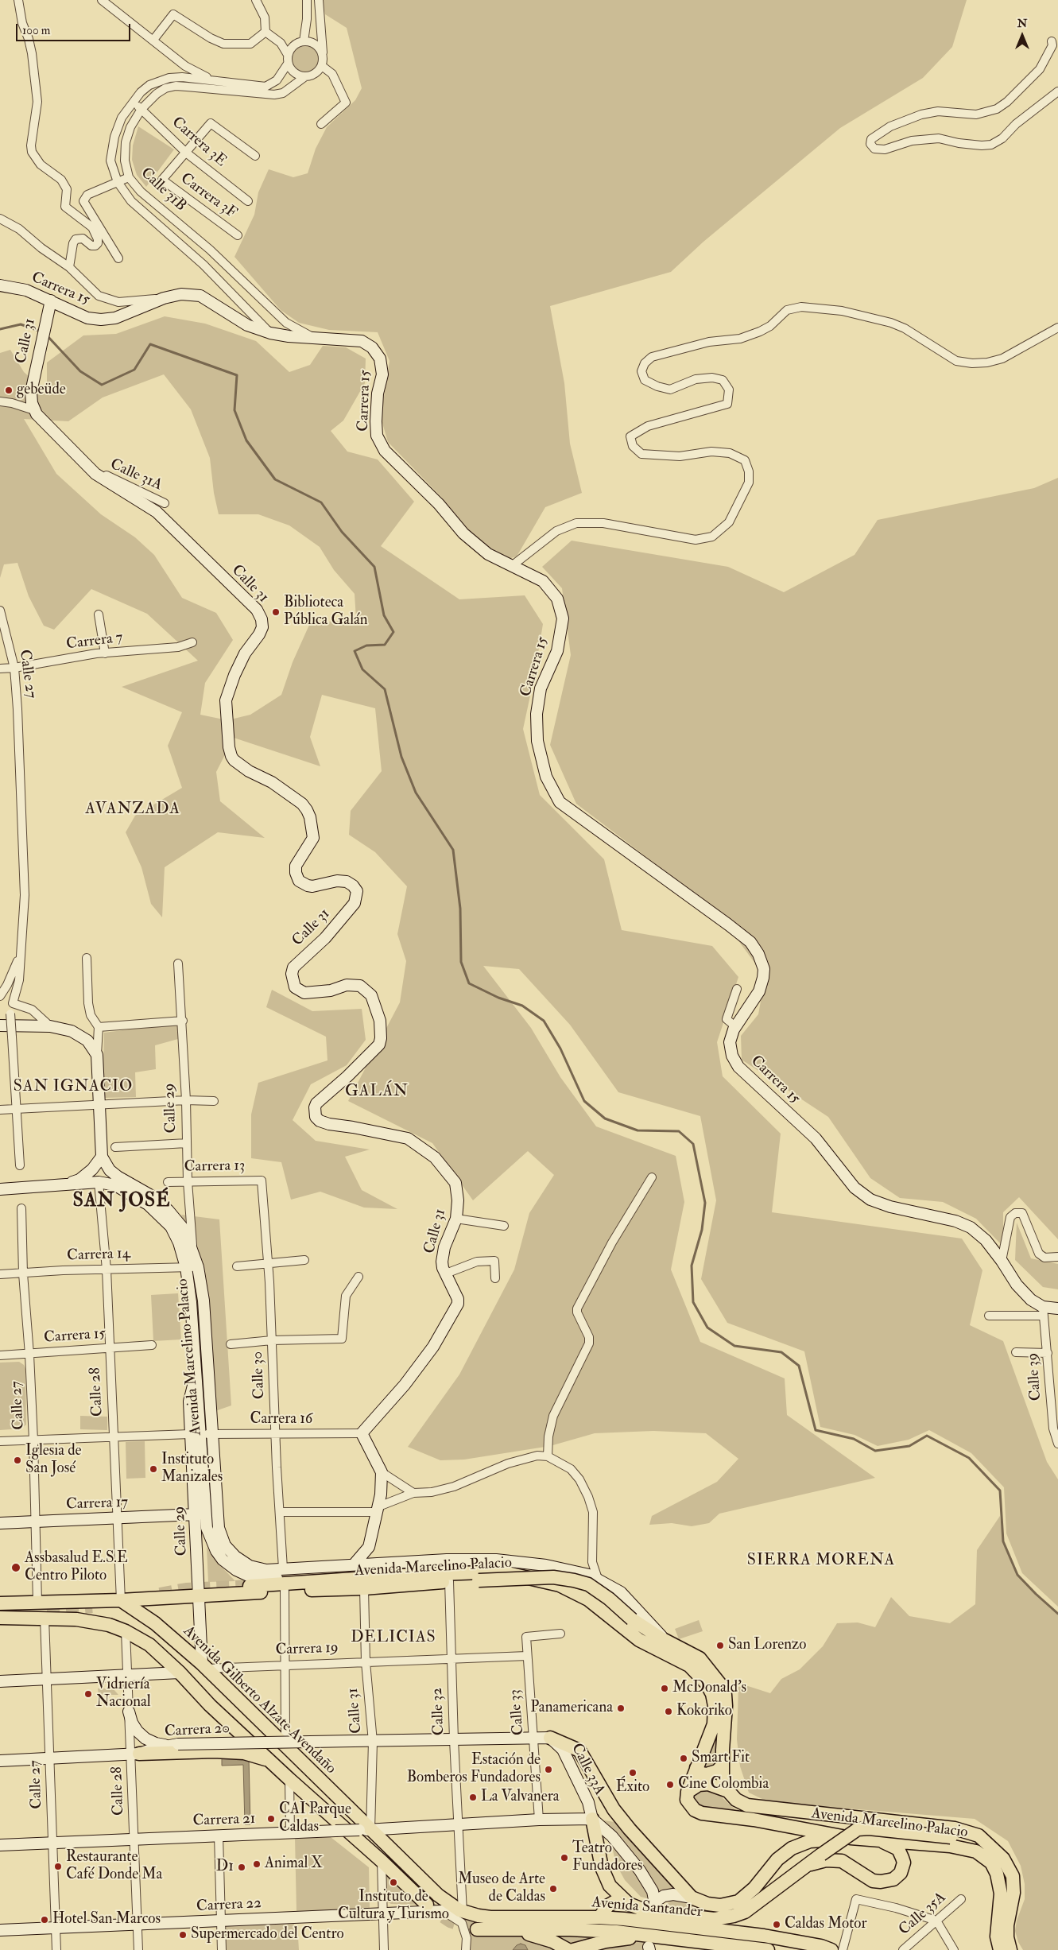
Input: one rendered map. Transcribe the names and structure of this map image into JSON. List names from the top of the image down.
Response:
{
  "streets": {
    "main road": [
      "Carrera 15",
      "Calle 31",
      "Calle 29",
      "Avenida Marcelino Palacio",
      "Carrera 17",
      "Avenida Gilberto Alzate Avendaño",
      "Carrera 20",
      "Calle 33A",
      "Carrera 21",
      "Carrera 22",
      "Avenida Santander"
    ],
    "street": [
      "Carrera 3E",
      "Calle 31B",
      "Carrera 3F",
      "Calle 31A",
      "Carrera 7",
      "Calle 27",
      "Carrera 13",
      "Carrera 14",
      "Calle 30",
      "Calle 39",
      "Calle 28",
      "Carrera 16",
      "Carrera 19",
      "Calle 32",
      "Calle 33",
      "Calle 35A"
    ]
  },
  "crossings": [
    ["Carrera 3E", "Calle 31B"],
    ["Carrera 3E", "Carrera 3F"],
    ["Calle 31B", "Carrera 15"],
    ["Carrera 15", "Calle 31"],
    ["Carrera 15", "Calle 27"],
    ["Carrera 15", "Calle 39"],
    ["Carrera 15", "Calle 28"],
    ["Calle 31", "Calle 31A"],
    ["Calle 31", "Avenida Marcelino Palacio"],
    ["Calle 31", "Carrera 16"],
    ["Calle 31", "Carrera 19"],
    ["Calle 31", "Avenida Gilberto Alzate Avendaño"],
    ["Calle 31", "Carrera 20"],
    ["Calle 31", "Carrera 21"],
    ["Carrera 7", "Calle 27"],
    ["Calle 27", "Carrera 14"],
    ["Calle 27", "Carrera 16"],
    ["Calle 27", "Carrera 17"],
    ["Calle 27", "Carrera 20"],
    ["Calle 27", "Carrera 21"],
    ["Calle 27", "Carrera 22"],
    ["Calle 29", "Carrera 13"],
    ["Calle 29", "Avenida Marcelino Palacio"],
    ["Calle 29", "Carrera 16"],
    ["Calle 29", "Carrera 17"],
    ["Calle 29", "Carrera 19"],
    ["Calle 29", "Avenida Gilberto Alzate Avendaño"],
    ["Carrera 13", "Calle 30"],
    ["Carrera 14", "Avenida Marcelino Palacio"],
    ["Carrera 14", "Calle 28"],
    ["Avenida Marcelino Palacio", "Calle 30"],
    ["Avenida Marcelino Palacio", "Calle 28"],
    ["Avenida Marcelino Palacio", "Carrera 16"],
    ["Avenida Marcelino Palacio", "Avenida Gilberto Alzate Avendaño"],
    ["Avenida Marcelino Palacio", "Calle 32"],
    ["Calle 30", "Carrera 16"],
    ["Calle 28", "Carrera 16"],
    ["Calle 28", "Carrera 17"],
    ["Calle 28", "Avenida Gilberto Alzate Avendaño"],
    ["Calle 28", "Carrera 20"],
    ["Calle 28", "Carrera 21"],
    ["Calle 28", "Carrera 22"],
    ["Carrera 19", "Avenida Gilberto Alzate Avendaño"],
    ["Carrera 19", "Calle 32"],
    ["Carrera 19", "Calle 33"],
    ["Avenida Gilberto Alzate Avendaño", "Calle 32"],
    ["Avenida Gilberto Alzate Avendaño", "Carrera 21"],
    ["Avenida Gilberto Alzate Avendaño", "Carrera 22"],
    ["Avenida Gilberto Alzate Avendaño", "Avenida Santander"],
    ["Calle 32", "Carrera 20"],
    ["Calle 32", "Carrera 21"],
    ["Calle 32", "Carrera 22"],
    ["Calle 32", "Avenida Santander"],
    ["Calle 33", "Carrera 20"],
    ["Calle 33", "Carrera 21"],
    ["Carrera 20", "Calle 33A"],
    ["Calle 33A", "Carrera 21"],
    ["Carrera 22", "Avenida Santander"]
  ],
  "districts": [
    "AVANZADA",
    "SAN IGNACIO",
    "GALÁN",
    "SAN JOSÉ",
    "SIERRA MORENA",
    "DELICIAS"
  ],
  "places": [
    "gebeüde",
    "Biblioteca Pública Galán",
    "Iglesia de San José",
    "Instituto Manizales",
    "Assbasalud E.S.E Centro Piloto",
    "San Lorenzo",
    "McDonald's",
    "Vidriería Nacional",
    "Panamericana",
    "Kokoriko",
    "Smart Fit",
    "Estación de Bomberos Fundadores",
    "Éxito",
    "Cine Colombia",
    "La Valvanera",
    "CAI Parque Caldas",
    "Teatro Fundadores",
    "Animal X",
    "Restaurante Café Donde Ma",
    "D1",
    "Instituto de Cultura y Turismo",
    "Museo de Arte de Caldas",
    "Hotel San Marcos",
    "Caldas Motor",
    "Supermercado del Centro"
  ],
  "scale_bar": "100 m",
  "north": "top"
}
